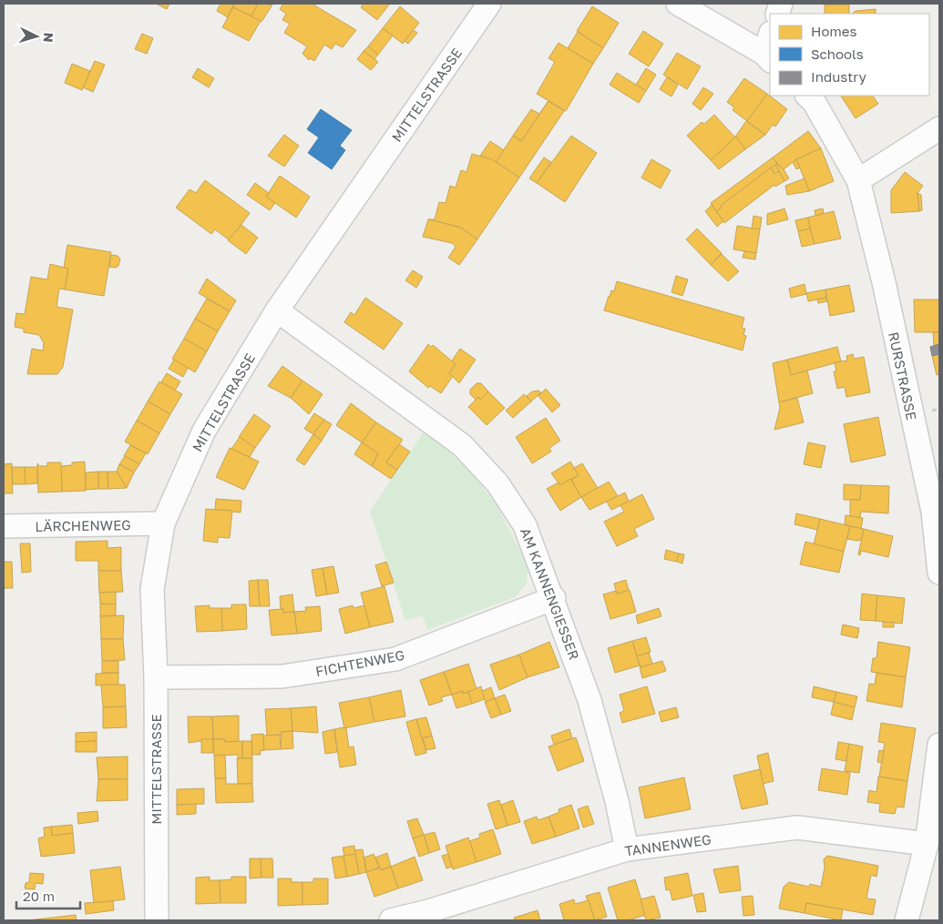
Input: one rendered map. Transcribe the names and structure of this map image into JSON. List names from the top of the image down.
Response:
{
  "streets": {
    "street": [
      "MITTELSTRASSE",
      "RURSTRASSE",
      "LÄRCHENWEG",
      "AM KANNENGIESSER",
      "FICHTENWEG",
      "TANNENWEG"
    ]
  },
  "crossings": [
    ["MITTELSTRASSE", "LÄRCHENWEG"],
    ["MITTELSTRASSE", "AM KANNENGIESSER"],
    ["MITTELSTRASSE", "FICHTENWEG"],
    ["AM KANNENGIESSER", "FICHTENWEG"],
    ["AM KANNENGIESSER", "TANNENWEG"]
  ],
  "legend": ["Homes", "Schools", "Industry"],
  "scale_bar": "20 m",
  "north": "right"
}
